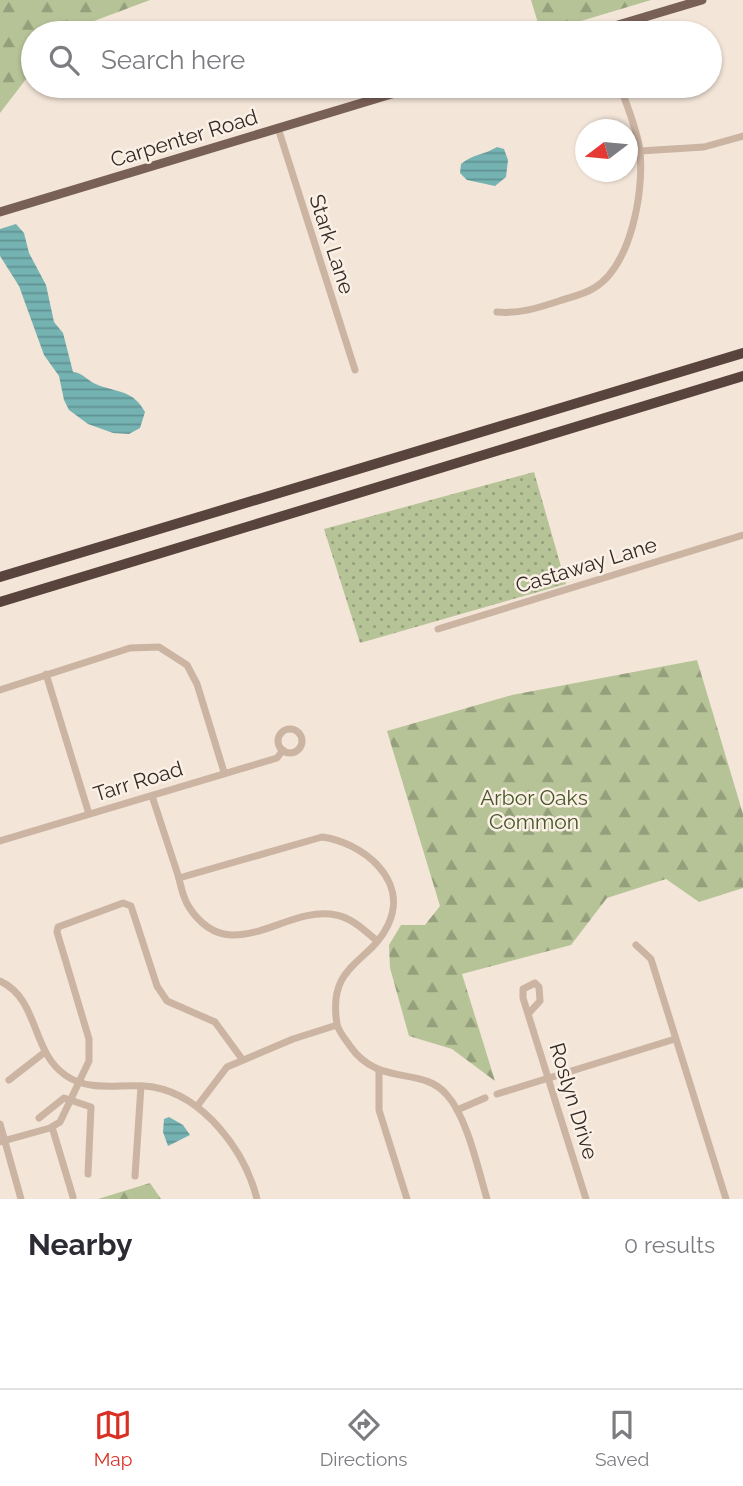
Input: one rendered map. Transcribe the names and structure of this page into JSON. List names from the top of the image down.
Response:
{
  "streets": {
    "main road": ["Carpenter Road"],
    "street": [
      "Stark Lane",
      "Castaway Lane",
      "Tarr Road",
      "Roslyn Drive"
    ]
  },
  "crossings": [
    ["Carpenter Road", "Stark Lane"]
  ],
  "parks": ["Arbor Oaks Common"],
  "north": "left",
  "page": {
    "search": "Search here",
    "heading": ["Nearby", "0 results"],
    "nav": ["Map", "Directions", "Saved"]
  }
}
